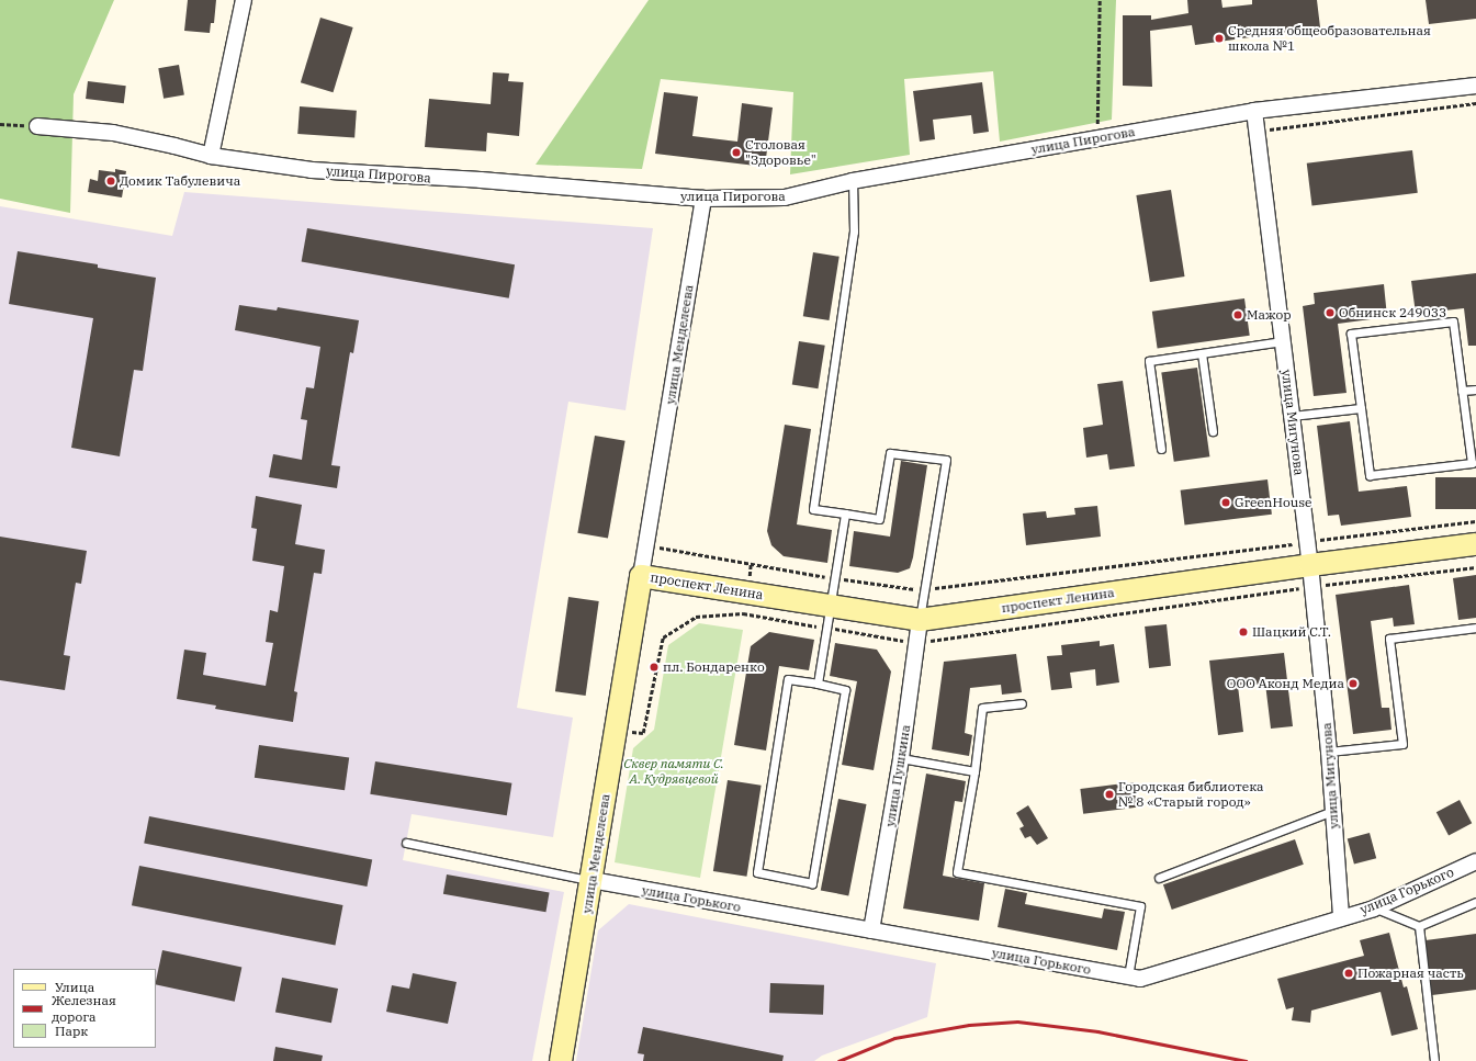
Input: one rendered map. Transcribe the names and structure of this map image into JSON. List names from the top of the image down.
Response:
{
  "streets": {
    "main road": ["улица Менделеева", "проспект Ленина"],
    "street": [
      "улица Пирогова",
      "улица Мигунова",
      "улица Пушкина",
      "улица Горького"
    ]
  },
  "crossings": [
    ["улица Пирогова", "улица Менделеева"],
    ["улица Пирогова", "улица Мигунова"],
    ["улица Менделеева", "проспект Ленина"],
    ["улица Менделеева", "улица Горького"],
    ["улица Мигунова", "проспект Ленина"],
    ["улица Мигунова", "улица Горького"],
    ["проспект Ленина", "улица Пушкина"],
    ["улица Пушкина", "улица Горького"]
  ],
  "parks": ["Сквер памяти С. А. Кудрявцевой"],
  "places": [
    "Средняя общеобразовательная школа №1",
    "Столовая \"Здоровье\"",
    "Домик Табулевича",
    "Обнинск 249033",
    "Мажор",
    "GreenHouse",
    "Шацкий С.Т.",
    "пл. Бондаренко",
    "ООО Аконд Медиа",
    "Городская библиотека № 8 «Старый город»",
    "Пожарная часть"
  ],
  "legend": ["Улица", "Железная дорога", "Парк"]
}
